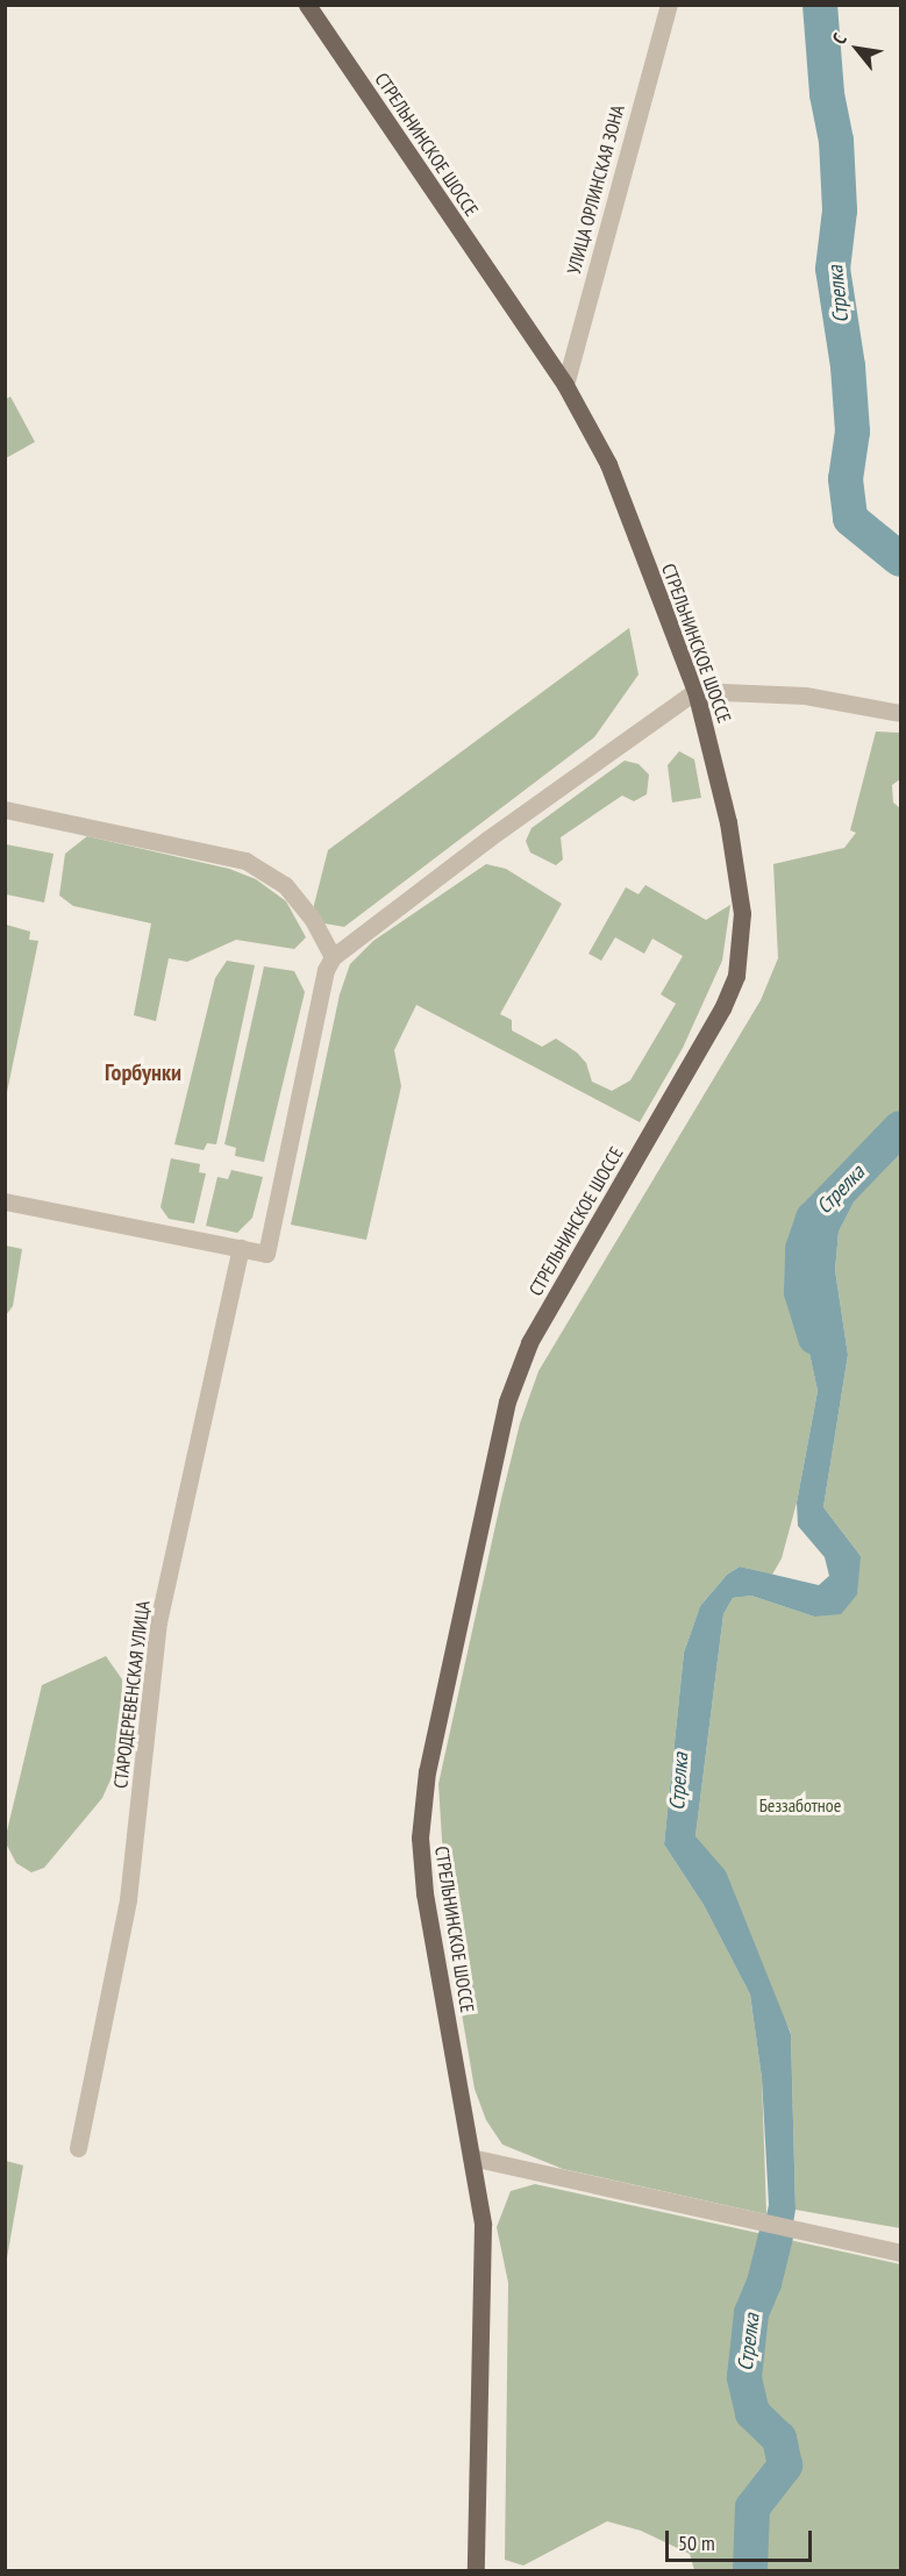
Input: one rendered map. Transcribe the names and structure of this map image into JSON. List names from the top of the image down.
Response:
{
  "streets": {
    "main road": ["СТРЕЛЬНИНСКОЕ ШОССЕ"],
    "street": ["УЛИЦА ОРЛИНСКАЯ ЗОНА", "СТАРОДЕРЕВЕНСКАЯ УЛИЦА"]
  },
  "crossings": [
    ["СТРЕЛЬНИНСКОЕ ШОССЕ", "УЛИЦА ОРЛИНСКАЯ ЗОНА"]
  ],
  "districts": ["Горбунки"],
  "water": ["Стрелка"],
  "parks": ["Беззаботное"],
  "scale_bar": "50 m",
  "north": "top left"
}
